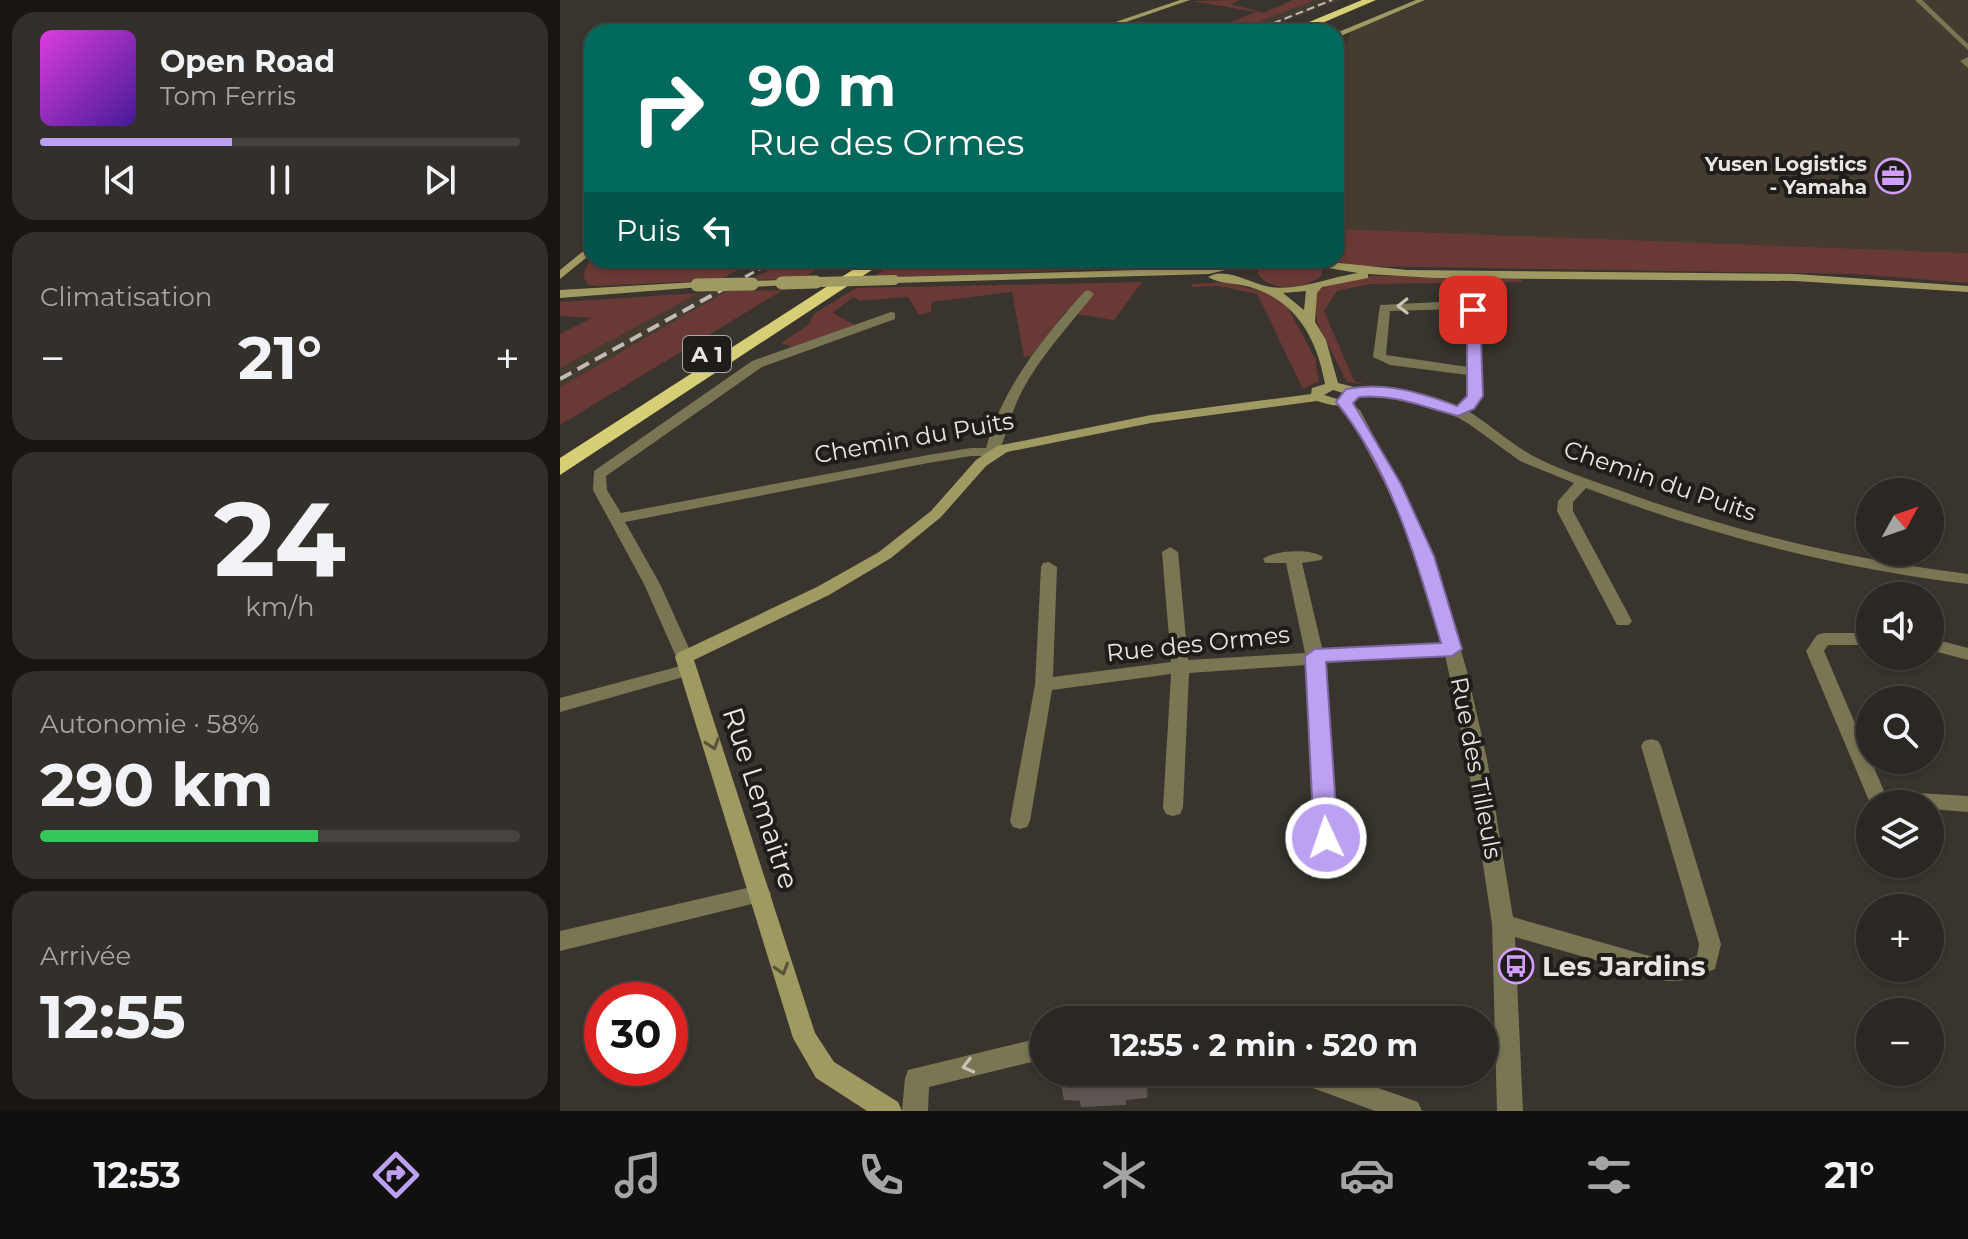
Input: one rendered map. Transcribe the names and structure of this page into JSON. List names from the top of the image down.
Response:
{
  "streets": {
    "highway": ["A 1"],
    "street": [
      "Chemin du Puits",
      "Rue des Ormes",
      "Rue des Tilleuls",
      "Rue Lemaitre"
    ]
  },
  "crossings": [
    ["Chemin du Puits", "Rue des Tilleuls"],
    ["Chemin du Puits", "Rue Lemaitre"],
    ["Rue des Ormes", "Rue des Tilleuls"]
  ],
  "one_way": ["Rue Lemaitre"],
  "places": {
    "office": ["Yusen Logistics - Yamaha"],
    "bus stop": ["Les Jardins"]
  },
  "north": "top right",
  "page": {
    "turn": ["90 m", "Rue des Ormes"],
    "song": ["Open Road", "Tom Ferris"],
    "then": "Puis",
    "tile": [
      "Climatisation",
      ["24", "km/h"],
      ["Autonomie · 58%", "290 km"],
      ["Arrivée", "12:55"]
    ],
    "heat": ["−", "21°", "+"],
    "map_buttons": ["+", "−"],
    "limit": "30",
    "trip": "12:55 · 2 min · 520 m",
    "tabs": ["12:53", "21°"]
  }
}
